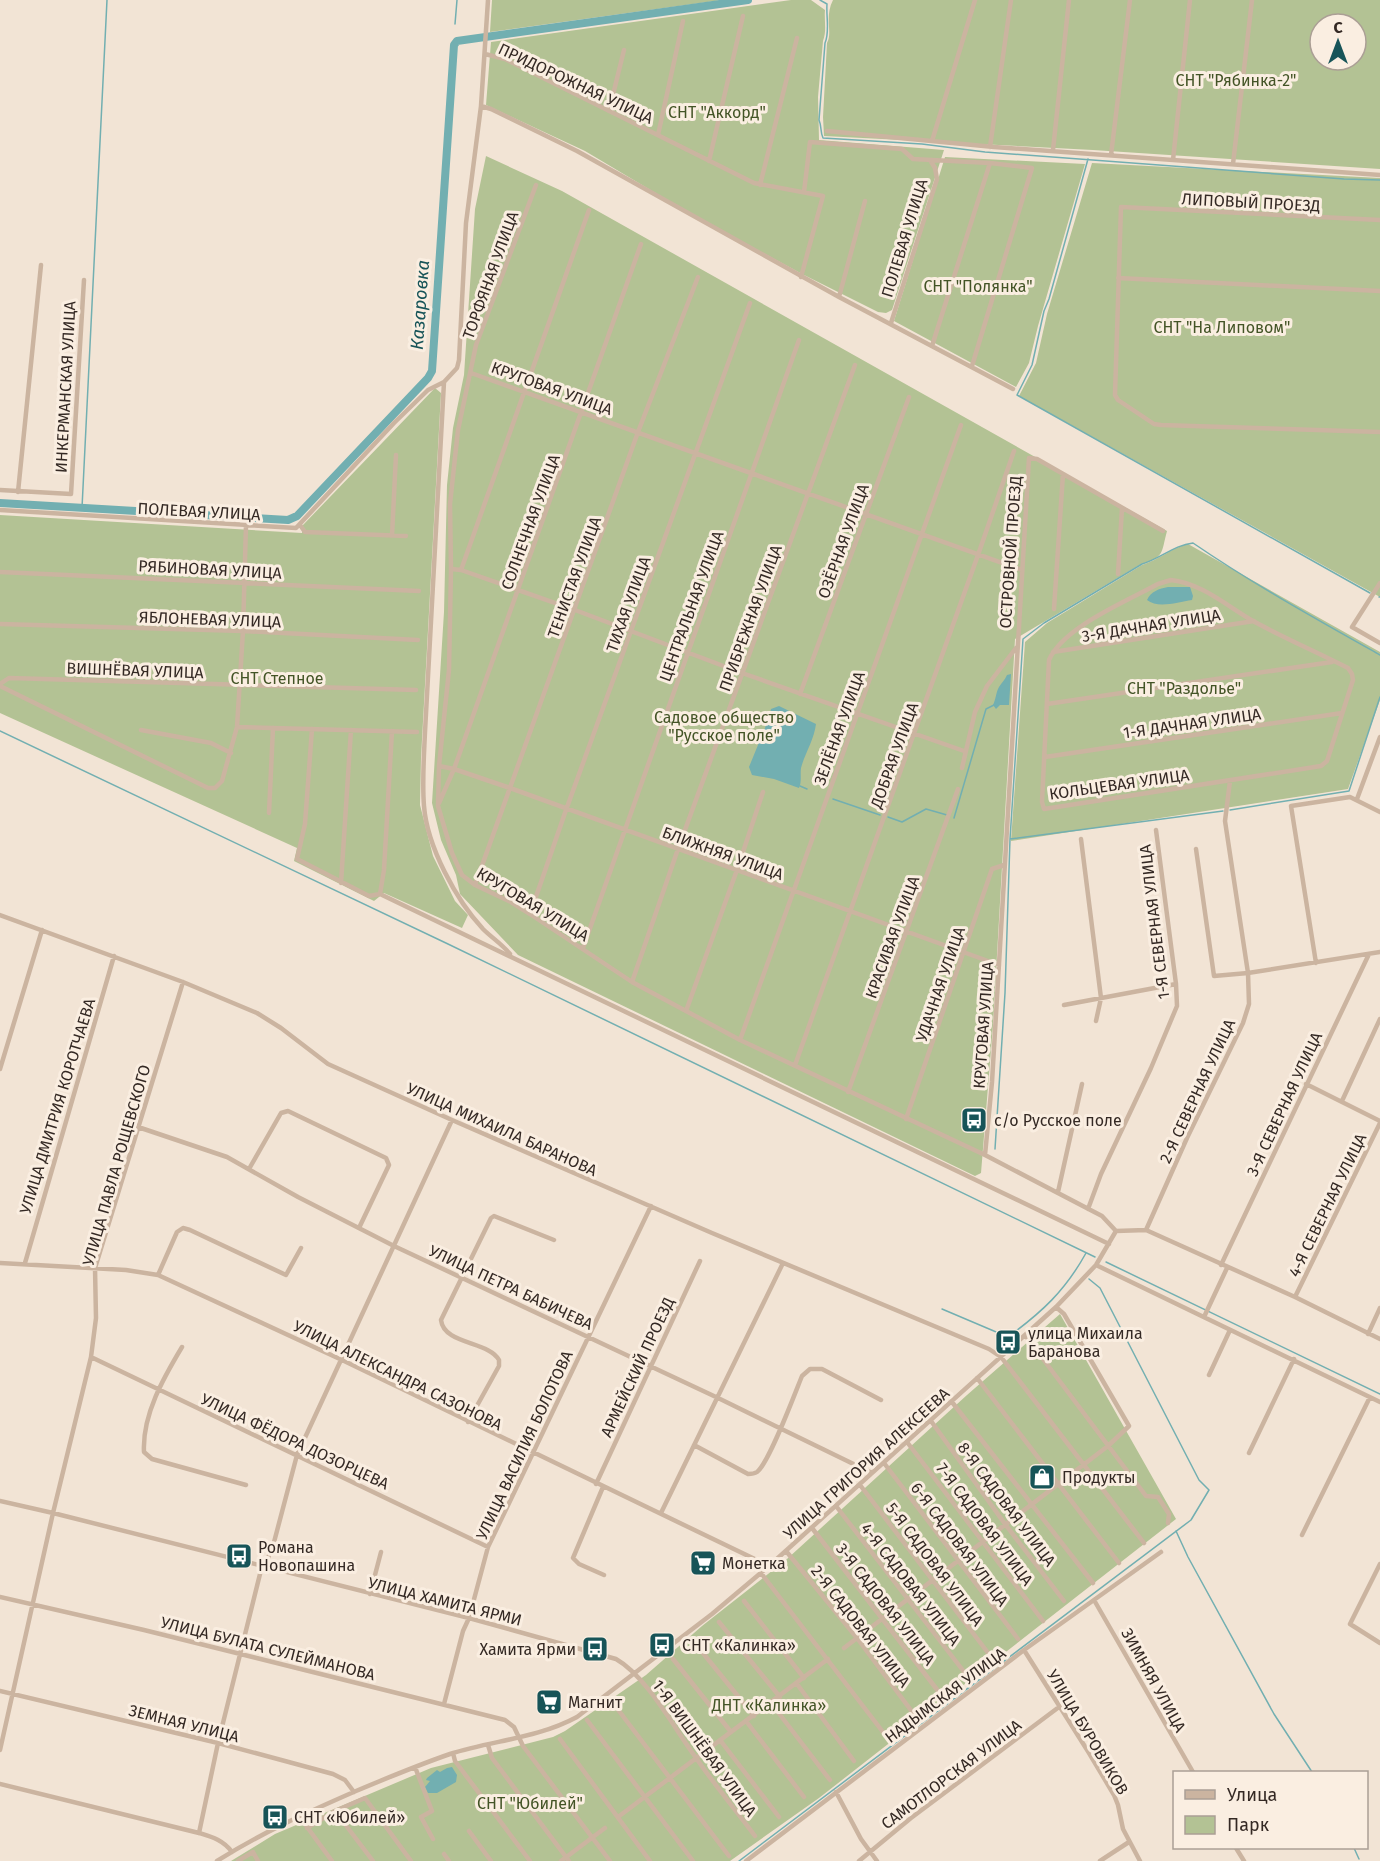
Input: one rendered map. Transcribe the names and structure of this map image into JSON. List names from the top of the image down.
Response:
{
  "streets": {
    "street": [
      "ПРИДОРОЖНАЯ УЛИЦА",
      "ЛИПОВЫЙ ПРОЕЗД",
      "ПОЛЕВАЯ УЛИЦА",
      "ТОРФЯНАЯ УЛИЦА",
      "ИНКЕРМАНСКАЯ УЛИЦА",
      "КРУГОВАЯ УЛИЦА",
      "СОЛНЕЧНАЯ УЛИЦА",
      "ОЗЁРНАЯ УЛИЦА",
      "ОСТРОВНОЙ ПРОЕЗД",
      "РЯБИНОВАЯ УЛИЦА",
      "ТЕНИСТАЯ УЛИЦА",
      "ТИХАЯ УЛИЦА",
      "ЦЕНТРАЛЬНАЯ УЛИЦА",
      "ПРИБРЕЖНАЯ УЛИЦА",
      "ЯБЛОНЕВАЯ УЛИЦА",
      "3-Я ДАЧНАЯ УЛИЦА",
      "ВИШНЁВАЯ УЛИЦА",
      "1-Я ДАЧНАЯ УЛИЦА",
      "ЗЕЛЁНАЯ УЛИЦА",
      "ДОБРАЯ УЛИЦА",
      "КОЛЬЦЕВАЯ УЛИЦА",
      "БЛИЖНЯЯ УЛИЦА",
      "1-Я СЕВЕРНАЯ УЛИЦА",
      "КРАСИВАЯ УЛИЦА",
      "УДАЧНАЯ УЛИЦА",
      "2-Я СЕВЕРНАЯ УЛИЦА",
      "3-Я СЕВЕРНАЯ УЛИЦА",
      "УЛИЦА ДМИТРИЯ КОРОТЧАЕВА",
      "УЛИЦА МИХАИЛА БАРАНОВА",
      "УЛИЦА ПАВЛА РОЩЕВСКОГО",
      "4-Я СЕВЕРНАЯ УЛИЦА",
      "УЛИЦА ПЕТРА БАБИЧЕВА",
      "АРМЕЙСКИЙ ПРОЕЗД",
      "УЛИЦА АЛЕКСАНДРА САЗОНОВА",
      "УЛИЦА ФЁДОРА ДОЗОРЦЕВА",
      "УЛИЦА ВАСИЛИЯ БОЛОТОВА",
      "УЛИЦА ГРИГОРИЯ АЛЕКСЕЕВА",
      "8-Я САДОВАЯ УЛИЦА",
      "7-Я САДОВАЯ УЛИЦА",
      "6-Я САДОВАЯ УЛИЦА",
      "5-Я САДОВАЯ УЛИЦА",
      "4-Я САДОВАЯ УЛИЦА",
      "УЛИЦА ХАМИТА ЯРМИ",
      "3-Я САДОВАЯ УЛИЦА",
      "2-Я САДОВАЯ УЛИЦА",
      "УЛИЦА БУЛАТА СУЛЕЙМАНОВА",
      "ЗИМНЯЯ УЛИЦА",
      "НАДЫМСКАЯ УЛИЦА",
      "ЗЕМНАЯ УЛИЦА",
      "УЛИЦА БУРОВИКОВ",
      "1-Я ВИШНЁВАЯ УЛИЦА",
      "САМОТЛОРСКАЯ УЛИЦА"
    ]
  },
  "crossings": [
    ["ТОРФЯНАЯ УЛИЦА", "КРУГОВАЯ УЛИЦА"],
    ["КРУГОВАЯ УЛИЦА", "СОЛНЕЧНАЯ УЛИЦА"],
    ["КРУГОВАЯ УЛИЦА", "ОЗЁРНАЯ УЛИЦА"],
    ["КРУГОВАЯ УЛИЦА", "ОСТРОВНОЙ ПРОЕЗД"],
    ["КРУГОВАЯ УЛИЦА", "ТЕНИСТАЯ УЛИЦА"],
    ["КРУГОВАЯ УЛИЦА", "ТИХАЯ УЛИЦА"],
    ["КРУГОВАЯ УЛИЦА", "ЦЕНТРАЛЬНАЯ УЛИЦА"],
    ["КРУГОВАЯ УЛИЦА", "ПРИБРЕЖНАЯ УЛИЦА"],
    ["КРУГОВАЯ УЛИЦА", "ЗЕЛЁНАЯ УЛИЦА"],
    ["КРУГОВАЯ УЛИЦА", "ДОБРАЯ УЛИЦА"],
    ["КРУГОВАЯ УЛИЦА", "БЛИЖНЯЯ УЛИЦА"],
    ["КРУГОВАЯ УЛИЦА", "КРАСИВАЯ УЛИЦА"],
    ["КРУГОВАЯ УЛИЦА", "УДАЧНАЯ УЛИЦА"],
    ["СОЛНЕЧНАЯ УЛИЦА", "БЛИЖНЯЯ УЛИЦА"],
    ["ТЕНИСТАЯ УЛИЦА", "БЛИЖНЯЯ УЛИЦА"],
    ["ТИХАЯ УЛИЦА", "БЛИЖНЯЯ УЛИЦА"],
    ["ЦЕНТРАЛЬНАЯ УЛИЦА", "БЛИЖНЯЯ УЛИЦА"],
    ["ПРИБРЕЖНАЯ УЛИЦА", "БЛИЖНЯЯ УЛИЦА"],
    ["3-Я ДАЧНАЯ УЛИЦА", "КОЛЬЦЕВАЯ УЛИЦА"],
    ["1-Я ДАЧНАЯ УЛИЦА", "КОЛЬЦЕВАЯ УЛИЦА"],
    ["ЗЕЛЁНАЯ УЛИЦА", "БЛИЖНЯЯ УЛИЦА"],
    ["ДОБРАЯ УЛИЦА", "БЛИЖНЯЯ УЛИЦА"],
    ["КОЛЬЦЕВАЯ УЛИЦА", "2-Я СЕВЕРНАЯ УЛИЦА"],
    ["БЛИЖНЯЯ УЛИЦА", "КРАСИВАЯ УЛИЦА"],
    ["БЛИЖНЯЯ УЛИЦА", "УДАЧНАЯ УЛИЦА"],
    ["УЛИЦА ДМИТРИЯ КОРОТЧАЕВА", "УЛИЦА МИХАИЛА БАРАНОВА"],
    ["УЛИЦА ДМИТРИЯ КОРОТЧАЕВА", "УЛИЦА АЛЕКСАНДРА САЗОНОВА"],
    ["УЛИЦА МИХАИЛА БАРАНОВА", "УЛИЦА ПАВЛА РОЩЕВСКОГО"],
    ["УЛИЦА МИХАИЛА БАРАНОВА", "УЛИЦА ВАСИЛИЯ БОЛОТОВА"],
    ["УЛИЦА МИХАИЛА БАРАНОВА", "УЛИЦА ГРИГОРИЯ АЛЕКСЕЕВА"],
    ["УЛИЦА ПАВЛА РОЩЕВСКОГО", "УЛИЦА ПЕТРА БАБИЧЕВА"],
    ["УЛИЦА ПАВЛА РОЩЕВСКОГО", "УЛИЦА АЛЕКСАНДРА САЗОНОВА"],
    ["УЛИЦА ПАВЛА РОЩЕВСКОГО", "УЛИЦА ФЁДОРА ДОЗОРЦЕВА"],
    ["УЛИЦА ПАВЛА РОЩЕВСКОГО", "УЛИЦА ХАМИТА ЯРМИ"],
    ["УЛИЦА ПАВЛА РОЩЕВСКОГО", "УЛИЦА БУЛАТА СУЛЕЙМАНОВА"],
    ["УЛИЦА ПАВЛА РОЩЕВСКОГО", "ЗЕМНАЯ УЛИЦА"],
    ["УЛИЦА ПЕТРА БАБИЧЕВА", "АРМЕЙСКИЙ ПРОЕЗД"],
    ["УЛИЦА ПЕТРА БАБИЧЕВА", "УЛИЦА ВАСИЛИЯ БОЛОТОВА"],
    ["УЛИЦА ПЕТРА БАБИЧЕВА", "УЛИЦА ГРИГОРИЯ АЛЕКСЕЕВА"],
    ["АРМЕЙСКИЙ ПРОЕЗД", "УЛИЦА АЛЕКСАНДРА САЗОНОВА"],
    ["УЛИЦА АЛЕКСАНДРА САЗОНОВА", "УЛИЦА ВАСИЛИЯ БОЛОТОВА"],
    ["УЛИЦА АЛЕКСАНДРА САЗОНОВА", "УЛИЦА ГРИГОРИЯ АЛЕКСЕЕВА"],
    ["УЛИЦА ФЁДОРА ДОЗОРЦЕВА", "УЛИЦА ВАСИЛИЯ БОЛОТОВА"],
    ["УЛИЦА ВАСИЛИЯ БОЛОТОВА", "УЛИЦА ХАМИТА ЯРМИ"],
    ["УЛИЦА ВАСИЛИЯ БОЛОТОВА", "УЛИЦА БУЛАТА СУЛЕЙМАНОВА"],
    ["УЛИЦА ГРИГОРИЯ АЛЕКСЕЕВА", "8-Я САДОВАЯ УЛИЦА"],
    ["УЛИЦА ГРИГОРИЯ АЛЕКСЕЕВА", "7-Я САДОВАЯ УЛИЦА"],
    ["УЛИЦА ГРИГОРИЯ АЛЕКСЕЕВА", "6-Я САДОВАЯ УЛИЦА"],
    ["УЛИЦА ГРИГОРИЯ АЛЕКСЕЕВА", "5-Я САДОВАЯ УЛИЦА"],
    ["УЛИЦА ГРИГОРИЯ АЛЕКСЕЕВА", "4-Я САДОВАЯ УЛИЦА"],
    ["УЛИЦА ГРИГОРИЯ АЛЕКСЕЕВА", "УЛИЦА ХАМИТА ЯРМИ"],
    ["УЛИЦА ГРИГОРИЯ АЛЕКСЕЕВА", "3-Я САДОВАЯ УЛИЦА"],
    ["УЛИЦА ГРИГОРИЯ АЛЕКСЕЕВА", "2-Я САДОВАЯ УЛИЦА"],
    ["УЛИЦА ГРИГОРИЯ АЛЕКСЕЕВА", "УЛИЦА БУЛАТА СУЛЕЙМАНОВА"],
    ["УЛИЦА ГРИГОРИЯ АЛЕКСЕЕВА", "ЗЕМНАЯ УЛИЦА"],
    ["УЛИЦА ГРИГОРИЯ АЛЕКСЕЕВА", "1-Я ВИШНЁВАЯ УЛИЦА"],
    ["УЛИЦА ХАМИТА ЯРМИ", "1-Я ВИШНЁВАЯ УЛИЦА"],
    ["ЗИМНЯЯ УЛИЦА", "НАДЫМСКАЯ УЛИЦА"],
    ["НАДЫМСКАЯ УЛИЦА", "УЛИЦА БУРОВИКОВ"],
    ["УЛИЦА БУРОВИКОВ", "САМОТЛОРСКАЯ УЛИЦА"]
  ],
  "water": ["Казаровка"],
  "parks": [
    "СНТ \"Рябинка-2\"",
    "СНТ \"Аккорд\"",
    "СНТ \"Полянка\"",
    "СНТ \"На Липовом\"",
    "СНТ Степное",
    "СНТ \"Раздолье\"",
    "Садовое общество \"Русское поле\"",
    "ДНТ «Калинка»",
    "СНТ \"Юбилей\""
  ],
  "places": {
    "bus stop": [
      "с/о Русское поле",
      "улица Михаила Баранова",
      "Романа Новопашина",
      "СНТ «Калинка»",
      "Хамита Ярми",
      "СНТ «Юбилей»"
    ],
    "shop": ["Продукты"],
    "supermarket": ["Монетка", "Магнит"]
  },
  "legend": ["Улица", "Парк"],
  "north": "top"
}
